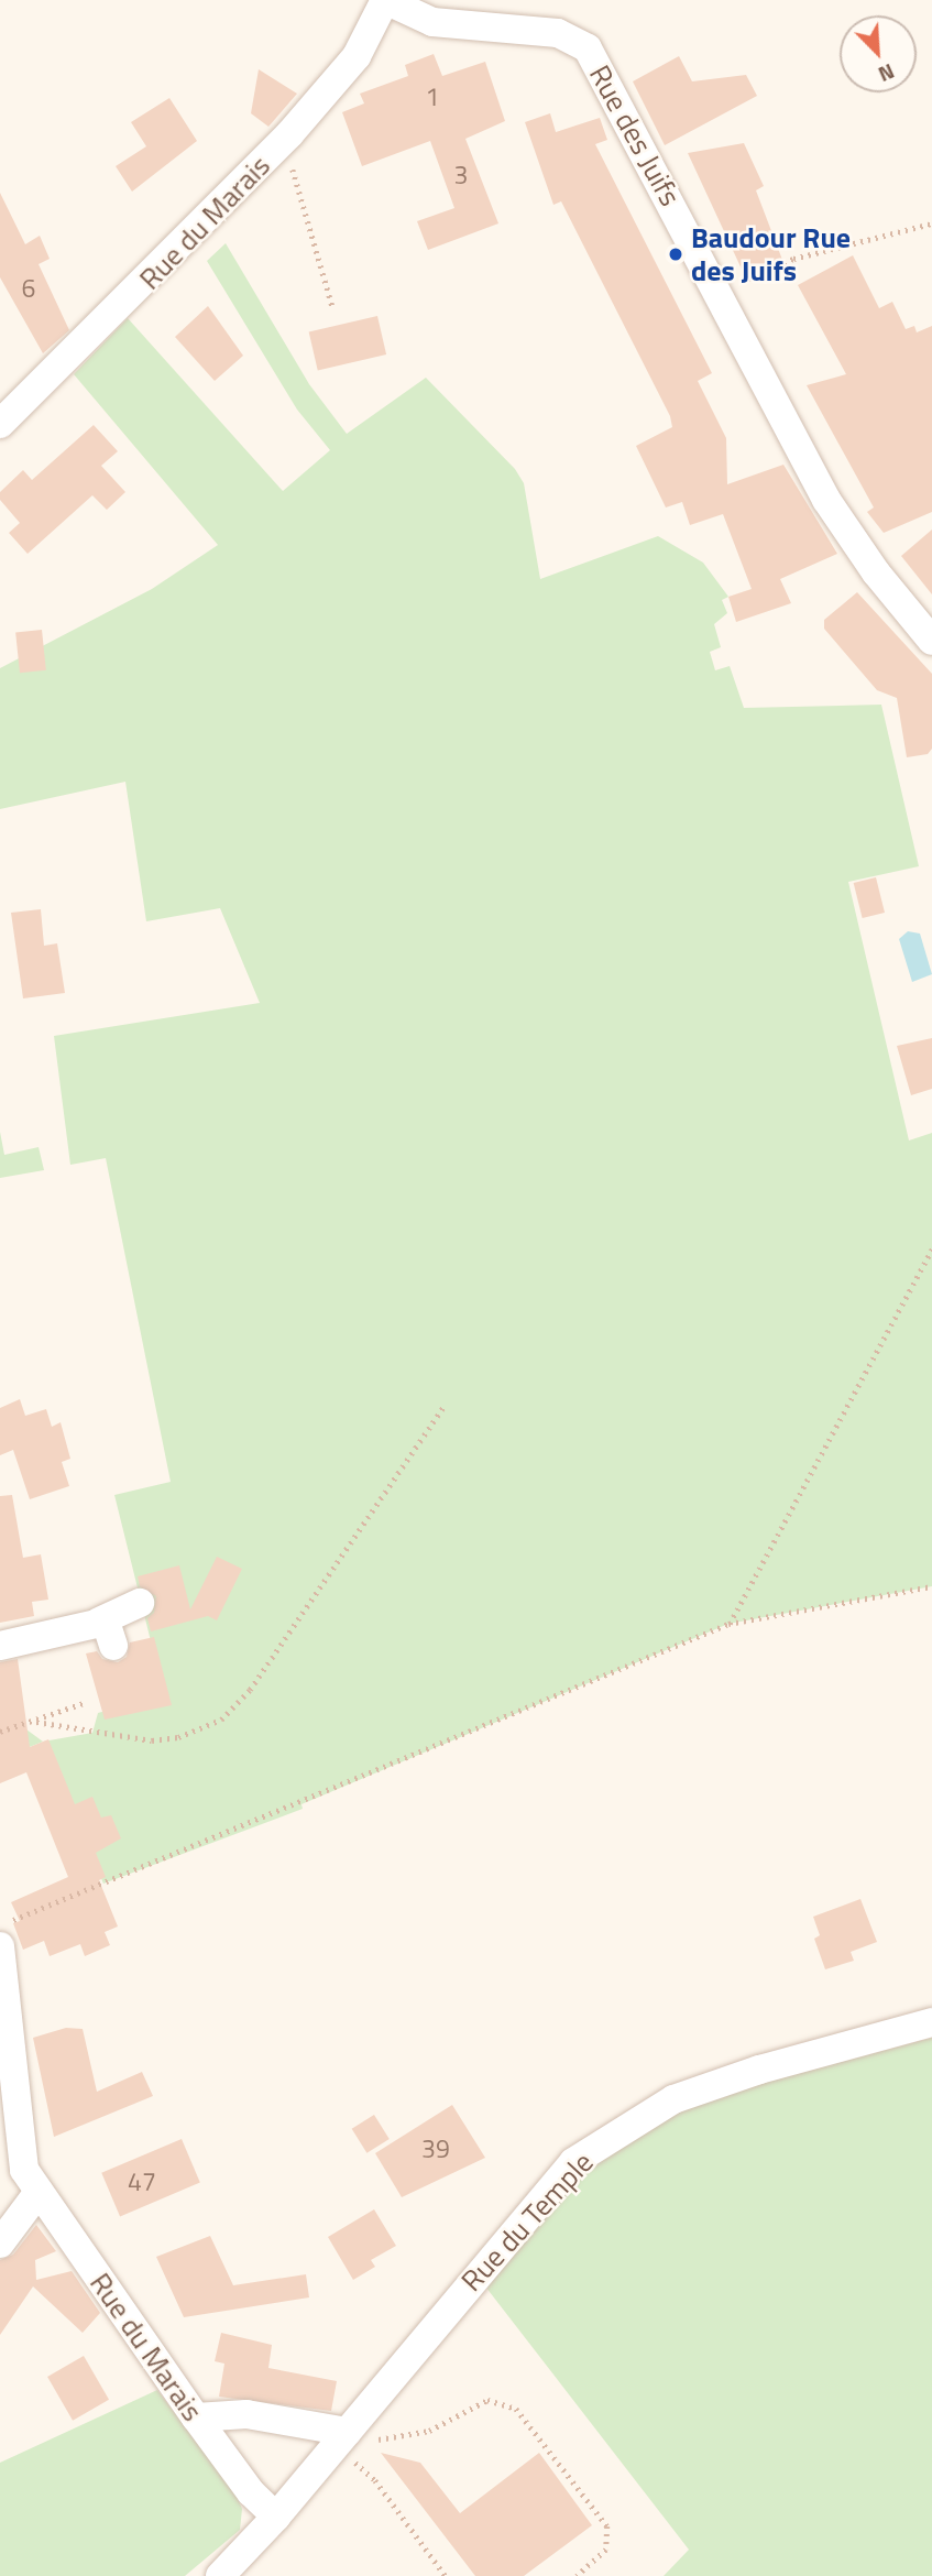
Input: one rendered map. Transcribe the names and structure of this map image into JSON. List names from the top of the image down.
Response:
{
  "streets": {
    "street": ["Rue des Juifs", "Rue du Marais", "Rue du Temple"]
  },
  "crossings": [
    ["Rue des Juifs", "Rue du Marais"],
    ["Rue du Marais", "Rue du Temple"]
  ],
  "places": ["Baudour Rue des Juifs"],
  "house_numbers": [
    "1",
    "3",
    "6",
    "39",
    "47"
  ],
  "north": "bottom right"
}
